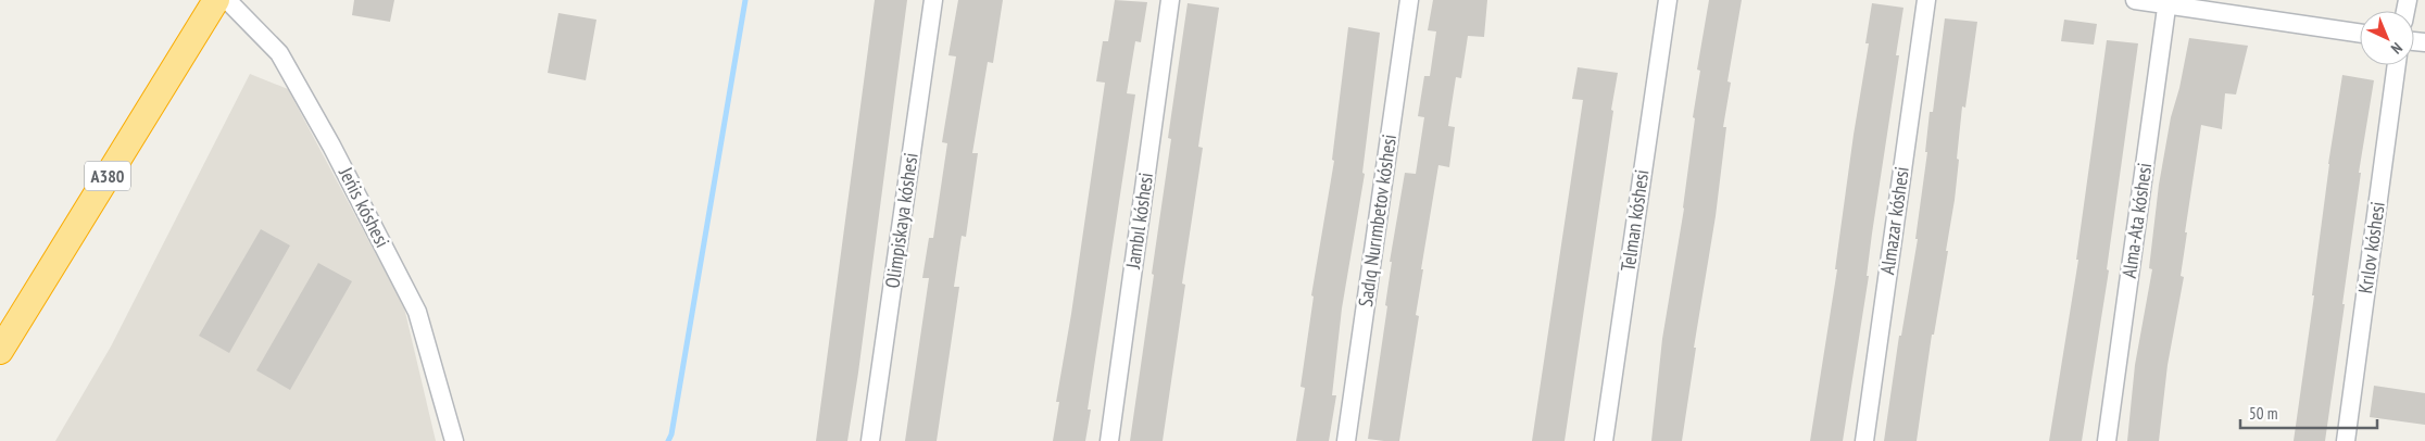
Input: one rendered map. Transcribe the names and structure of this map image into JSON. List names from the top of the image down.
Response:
{
  "streets": {
    "highway": ["A380"],
    "street": [
      "Jeńis kóshesi",
      "Olimpiskaya kóshesi",
      "Jambıl kóshesi",
      "Sadıq Nurımbetov kóshesi",
      "Telman kóshesi",
      "Almazar kóshesi",
      "Alma-Ata kóshesi",
      "Krılov kóshesi"
    ]
  },
  "scale_bar": "50 m",
  "north": "bottom right"
}
